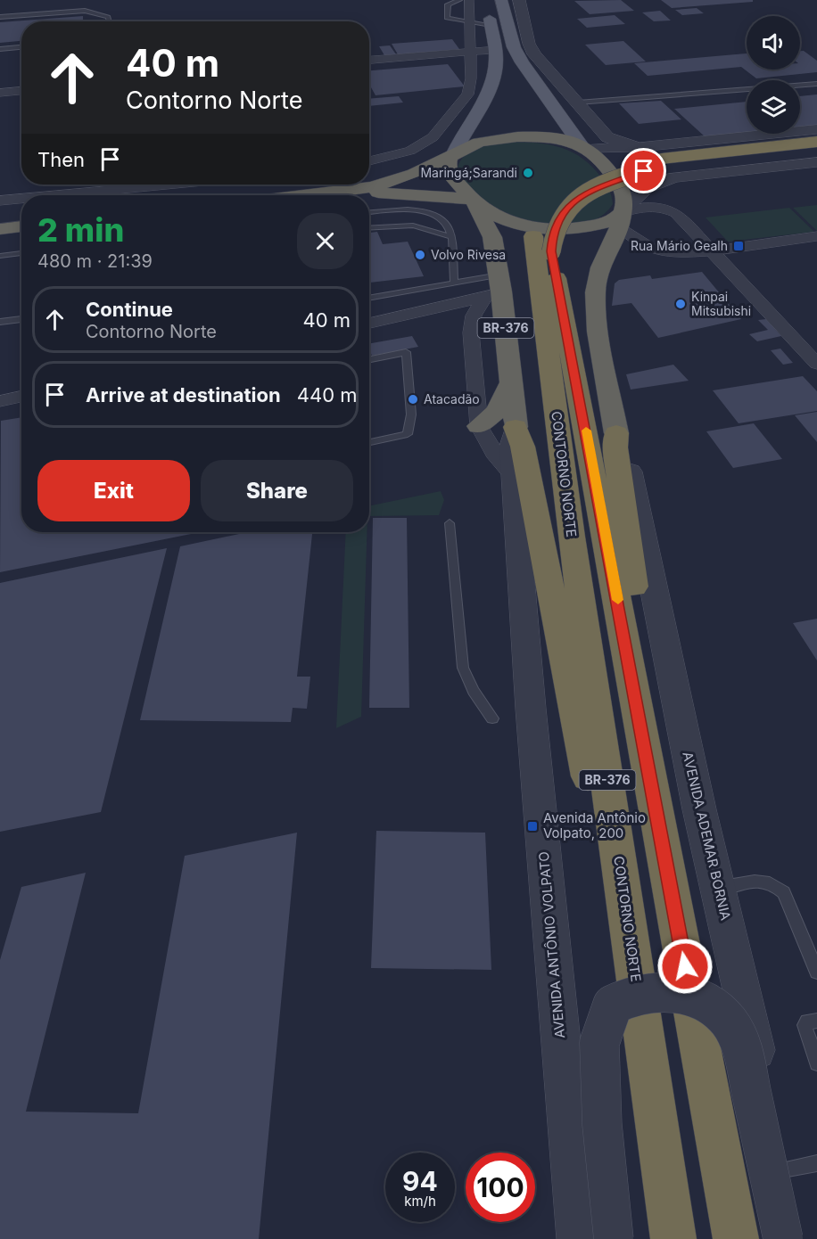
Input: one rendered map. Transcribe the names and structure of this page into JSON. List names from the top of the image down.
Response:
{
  "streets": {
    "highway": ["BR-376", "CONTORNO NORTE"],
    "street": ["AVENIDA ADEMAR BORNIA", "AVENIDA ANTÔNIO VOLPATO"]
  },
  "crossings": [
    ["BR-376", "CONTORNO NORTE"],
    ["BR-376", "AVENIDA ANTÔNIO VOLPATO"]
  ],
  "places": {
    "other": [
      "Maringá;Sarandi",
      "Volvo Rivesa",
      "Kinpai Mitsubishi",
      "Atacadão"
    ],
    "transit": ["Rua Mário Gealh", "Avenida Antônio Volpato, 200"]
  },
  "page": {
    "turn": ["40 m", "Contorno Norte"],
    "then": "Then",
    "heading": ["2 min", "480 m · 21:39"],
    "list": [
      {
        "name": "Continue",
        "note": "Contorno Norte",
        "value": "40 m"
      },
      {
        "name": "Arrive at destination",
        "value": "440 m"
      }
    ],
    "buttons": ["Exit", "Share"],
    "speed": "94 km/h",
    "limit": "100"
  }
}
